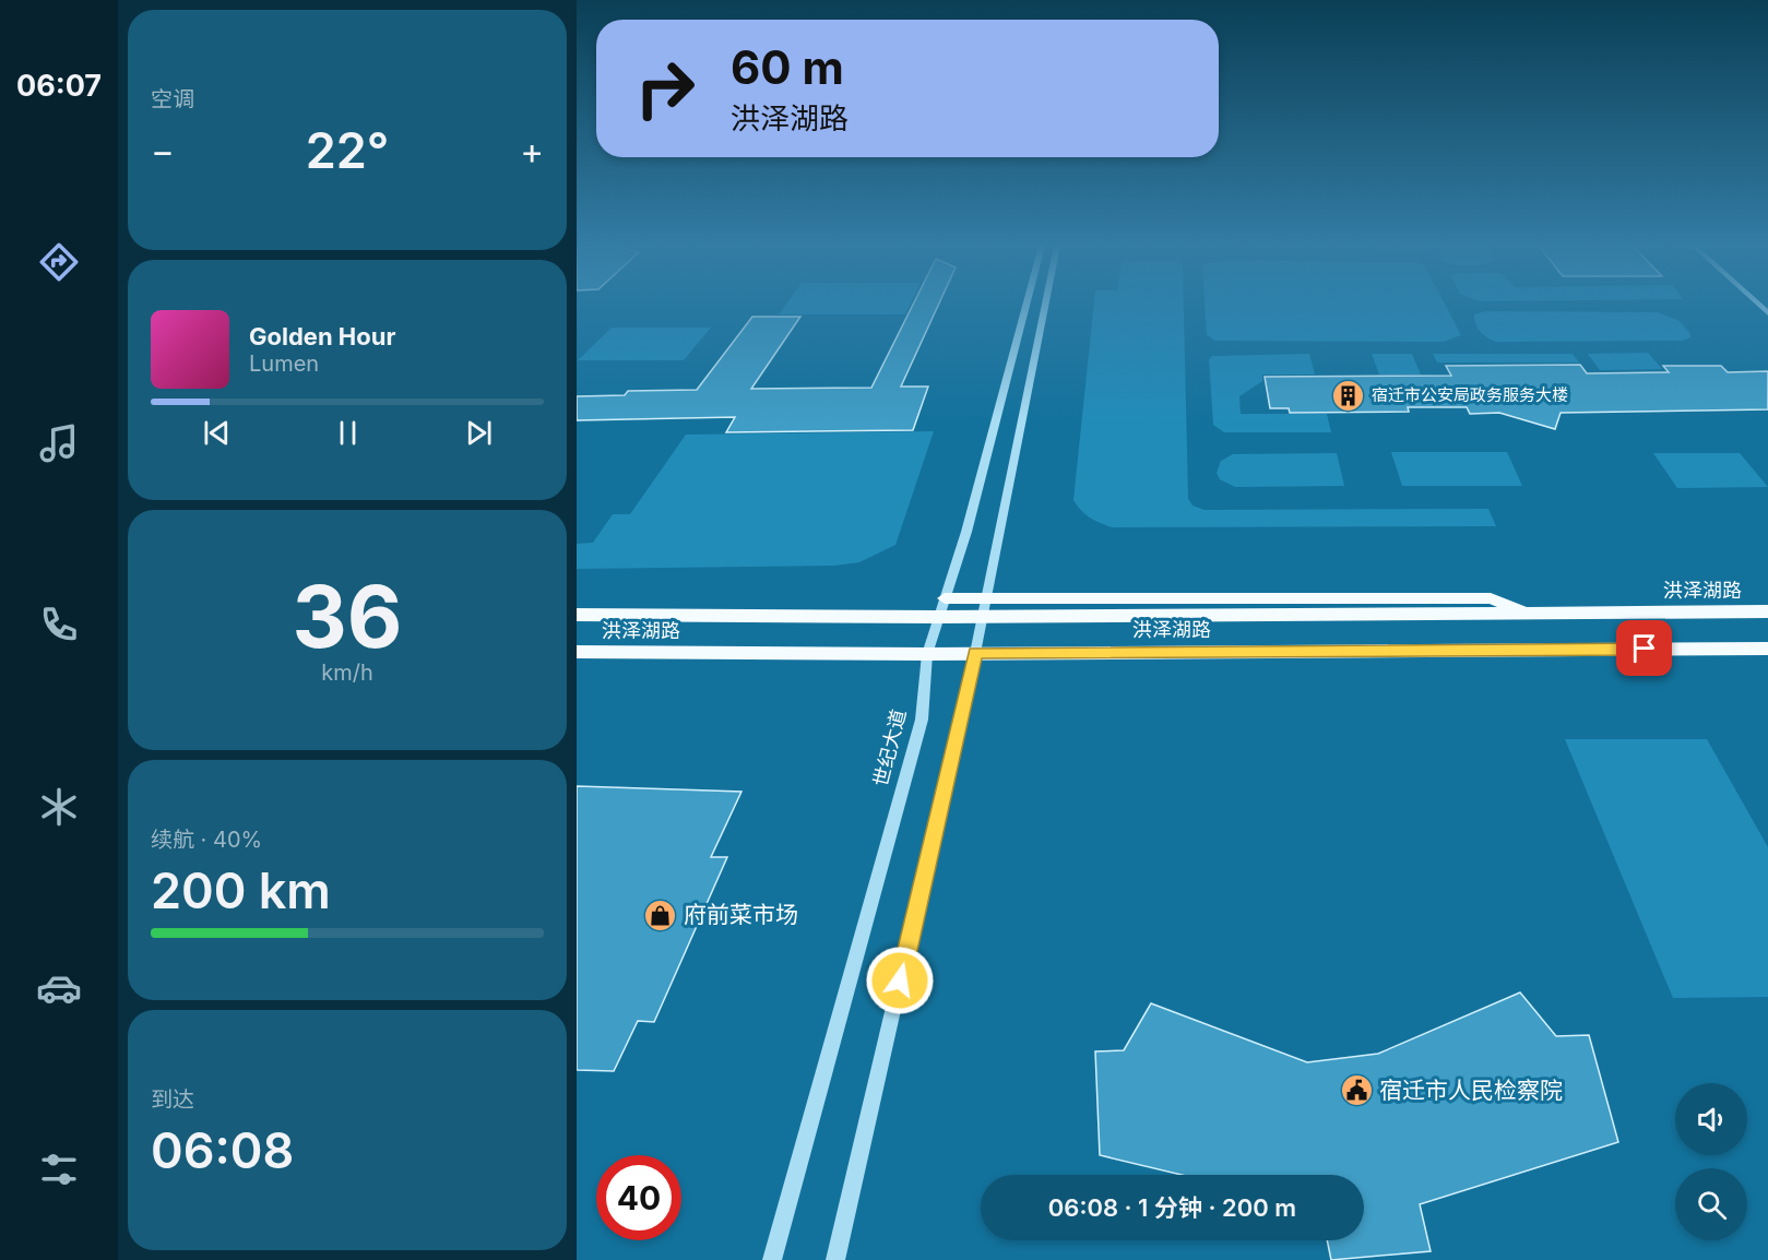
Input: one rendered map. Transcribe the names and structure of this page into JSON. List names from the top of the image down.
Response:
{
  "streets": {
    "main road": ["洪泽湖路"],
    "street": ["世纪大道"]
  },
  "crossings": [
    ["洪泽湖路", "世纪大道"]
  ],
  "places": {
    "building": ["宿迁市公安局政务服务大楼"],
    "shop": ["府前菜市场"],
    "public building": ["宿迁市人民检察院"]
  },
  "page": {
    "tabs": "06:07",
    "tile": [
      "空调",
      ["36", "km/h"],
      ["续航 · 40%", "200 km"],
      ["到达", "06:08"]
    ],
    "turn": ["60 m", "洪泽湖路"],
    "heat": ["−", "22°", "+"],
    "song": ["Golden Hour", "Lumen"],
    "limit": "40",
    "trip": "06:08 · 1 分钟 · 200 m"
  }
}
